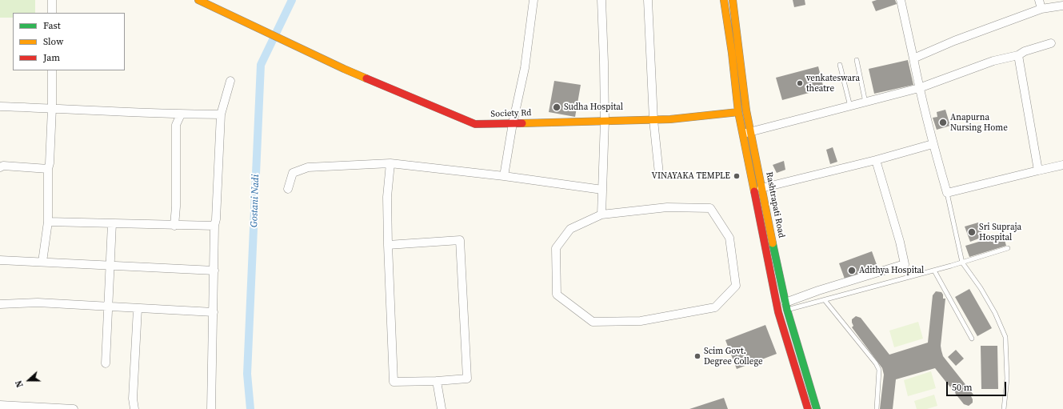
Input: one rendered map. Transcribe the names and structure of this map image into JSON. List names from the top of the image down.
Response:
{
  "streets": {
    "street": ["Society Rd", "Rashtrapati Road"]
  },
  "crossings": [
    ["Society Rd", "Rashtrapati Road"]
  ],
  "water": ["Gostani Nadi"],
  "places": [
    "venkateswara theatre",
    "Sudha Hospital",
    "Anapurna Nursing Home",
    "VINAYAKA TEMPLE",
    "Sri Supraja Hospital",
    "Adithya Hospital",
    "Scim Govt. Degree College"
  ],
  "legend": ["Fast", "Slow", "Jam"],
  "scale_bar": "50 m",
  "north": "left"
}
